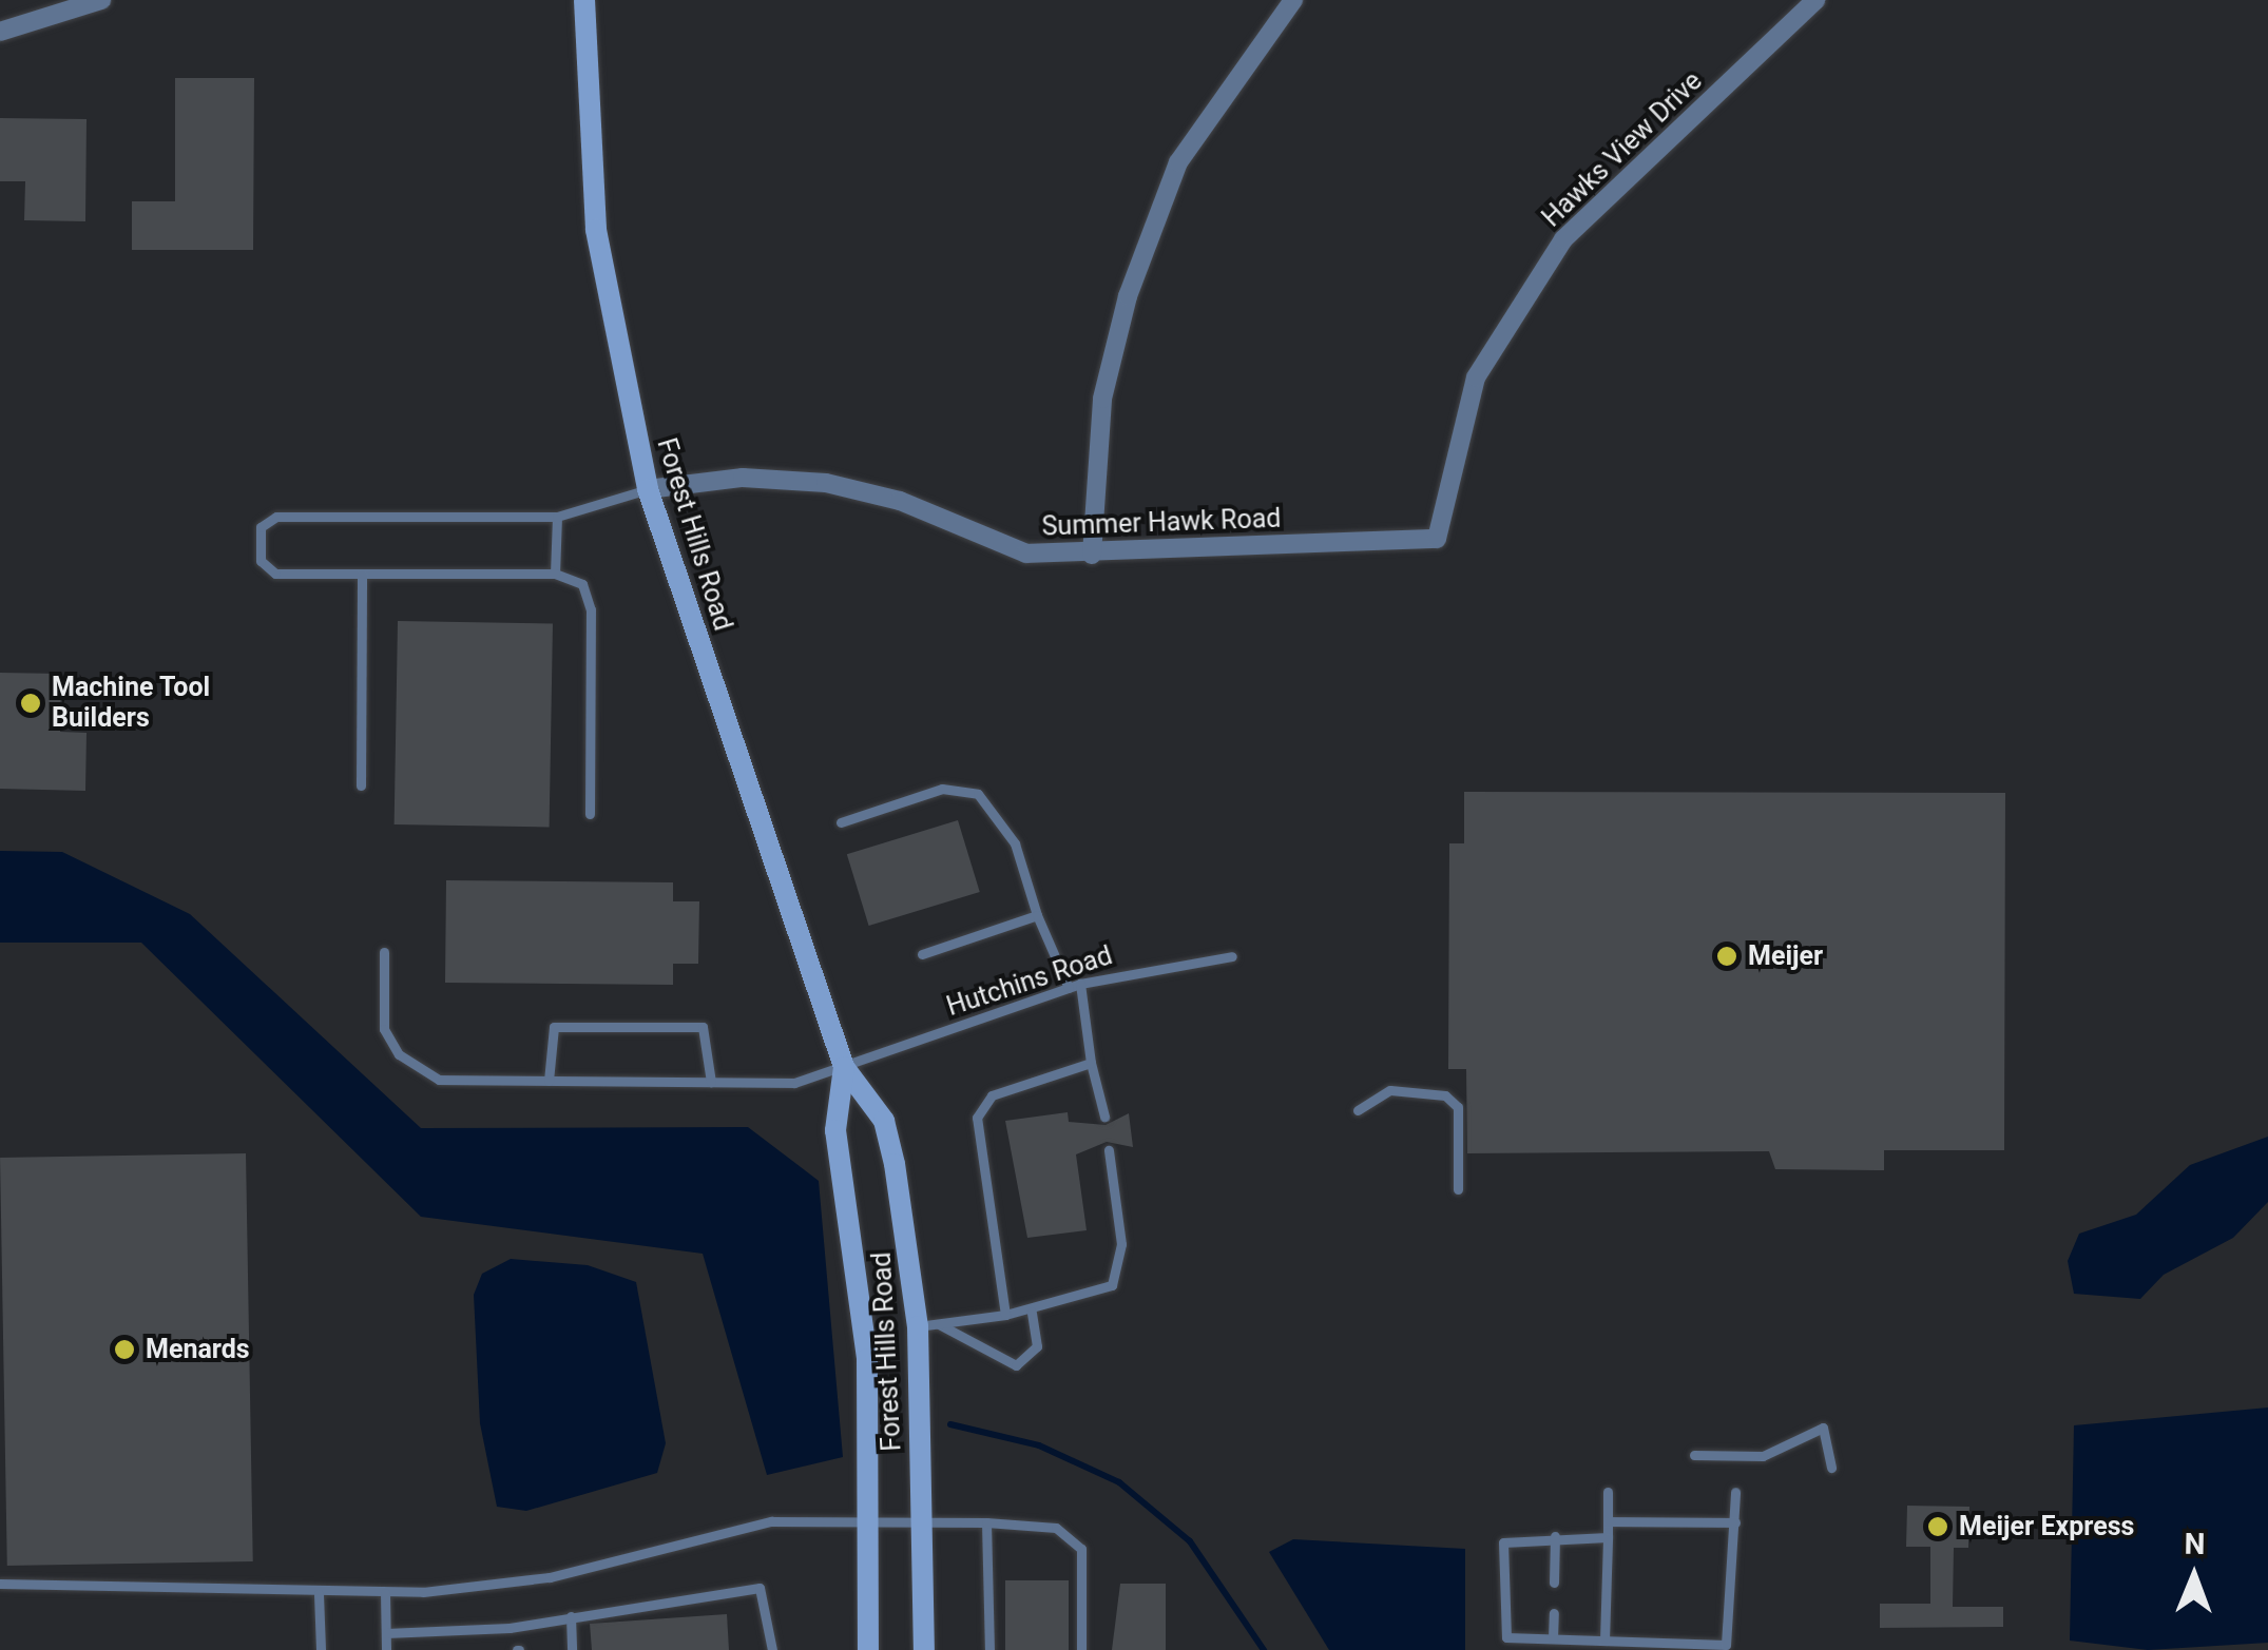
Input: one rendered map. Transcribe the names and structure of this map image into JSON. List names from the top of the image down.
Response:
{
  "streets": {
    "street": ["Hawks View Drive", "Summer Hawk Road", "Forest Hills Road"],
    "lane": ["Hutchins Road"]
  },
  "crossings": [
    ["Hawks View Drive", "Summer Hawk Road"],
    ["Summer Hawk Road", "Forest Hills Road"],
    ["Forest Hills Road", "Hutchins Road"]
  ],
  "places": [
    "Machine Tool Builders",
    "Meijer",
    "Menards",
    "Meijer Express"
  ],
  "north": "top"
}
